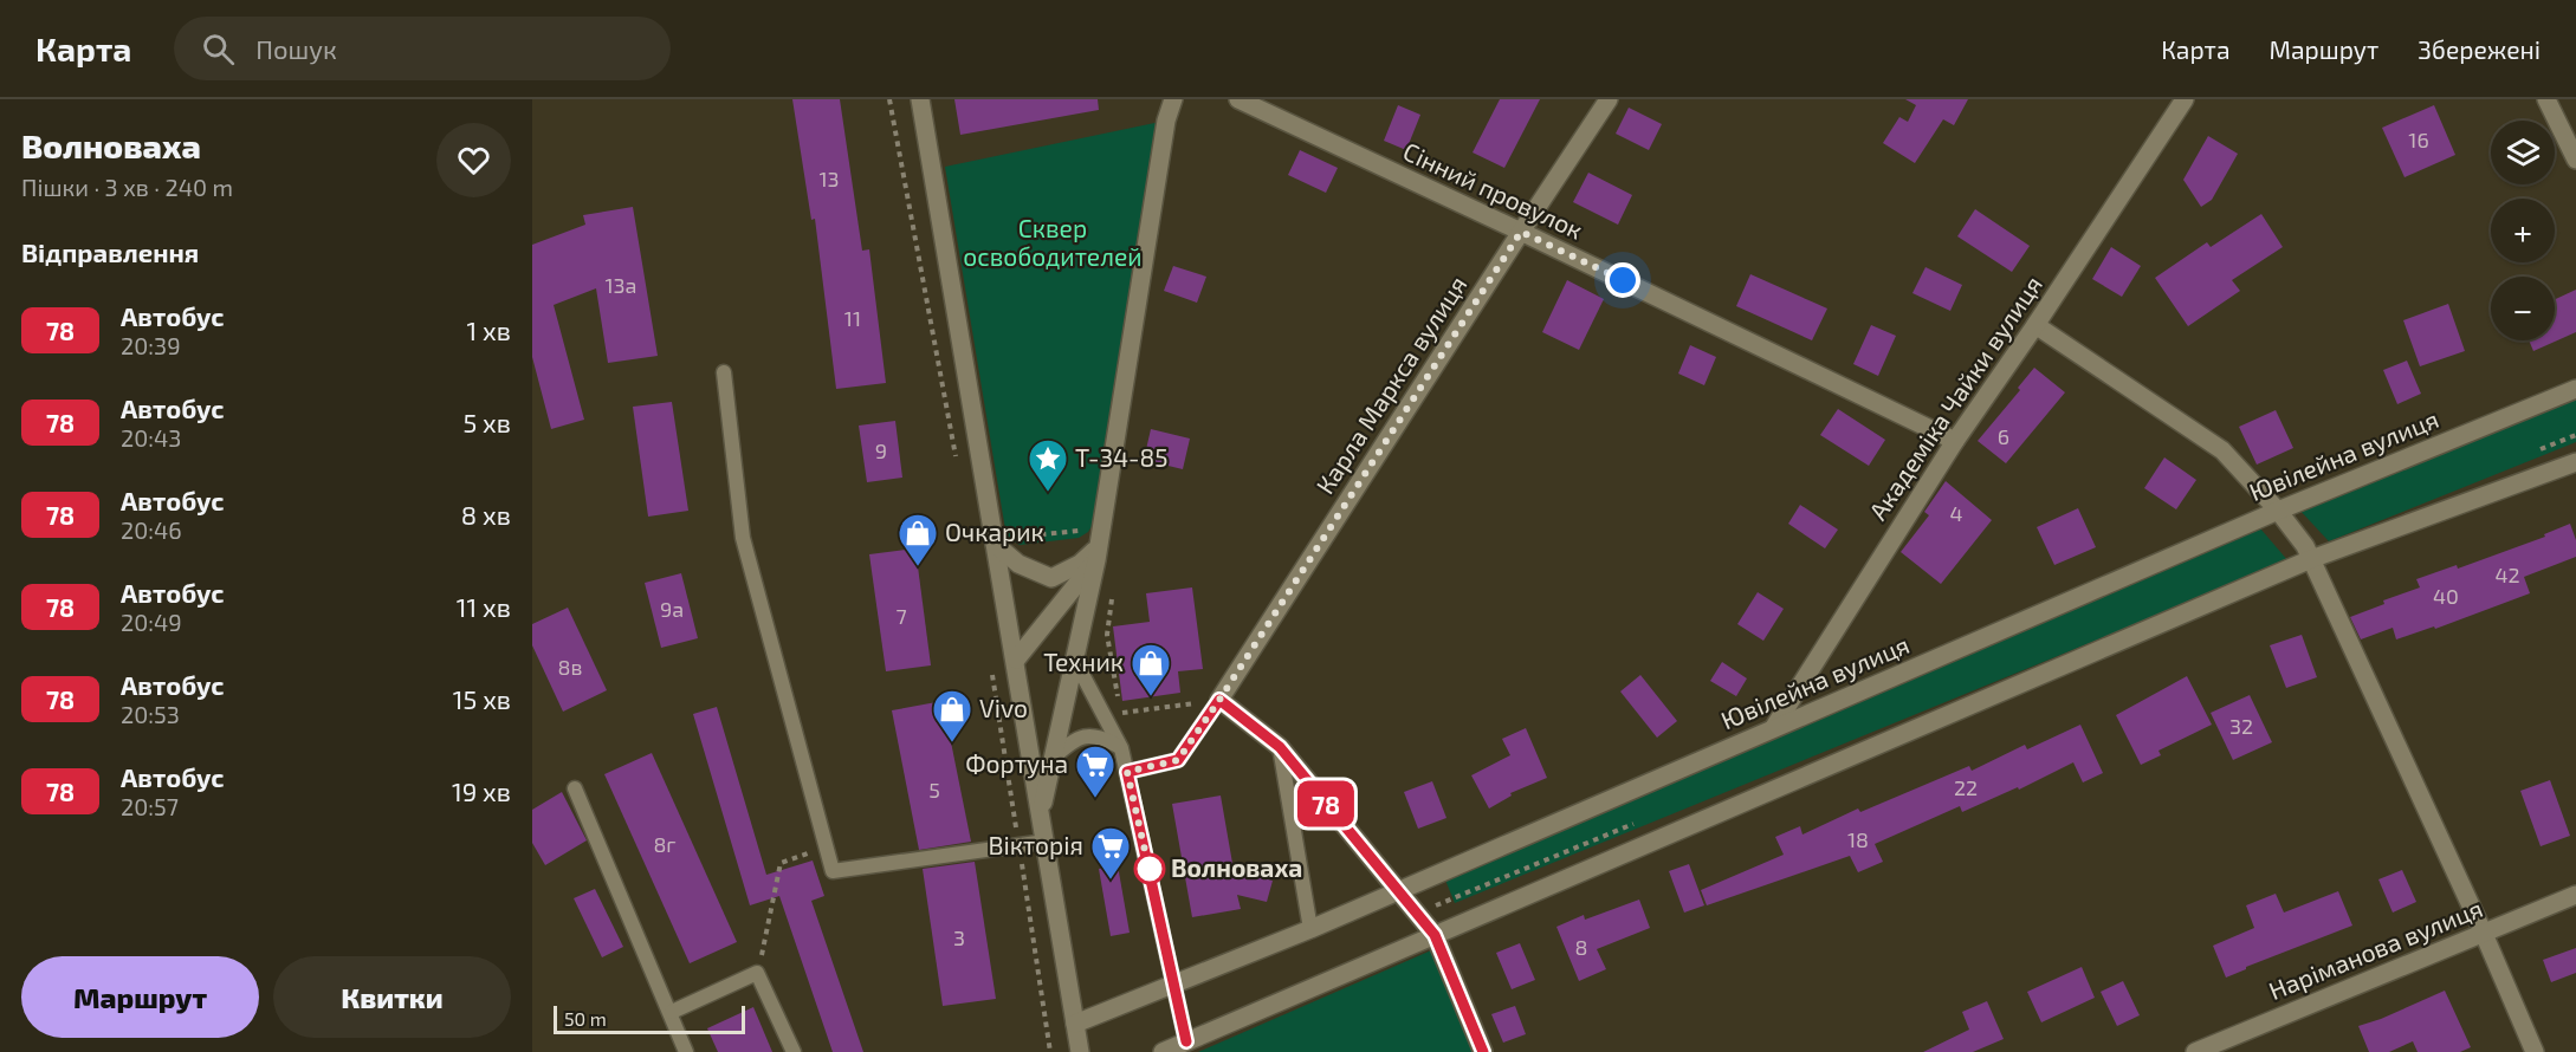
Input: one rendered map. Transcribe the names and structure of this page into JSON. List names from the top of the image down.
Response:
{
  "streets": {
    "street": [
      "Сінний провулок",
      "Карла Маркса вулиця",
      "Академіка Чайки вулиця",
      "Ювілейна вулиця",
      "Наріманова вулиця"
    ]
  },
  "crossings": [
    ["Сінний провулок", "Карла Маркса вулиця"],
    ["Сінний провулок", "Академіка Чайки вулиця"],
    ["Академіка Чайки вулиця", "Ювілейна вулиця"]
  ],
  "parks": ["Сквер освободителей"],
  "places": {
    "place": ["Т-34-85"],
    "shop": ["Очкарик", "Техник", "Vivo"],
    "supermarket": ["Фортуна", "Вікторія"],
    "other": ["Волноваха"]
  },
  "lines": ["bus line 78"],
  "house_numbers": [
    "16",
    "13",
    "13а",
    "11",
    "6",
    "9",
    "4",
    "42",
    "40",
    "9а",
    "7",
    "8в",
    "32",
    "22",
    "5",
    "18",
    "8г",
    "3",
    "8"
  ],
  "scale_bar": "50 m",
  "page": {
    "header": "Карта",
    "search": "Пошук",
    "nav": ["Карта", "Маршрут", "Збережені"],
    "heading": [
      ["Волноваха", "Пішки · 3 хв · 240 m"],
      "Відправлення"
    ],
    "on_map": "78",
    "map_buttons": ["+", "−"],
    "list": [
      {
        "mark": "78",
        "name": "Автобус",
        "note": "20:39",
        "value": "1 хв"
      },
      {
        "mark": "78",
        "name": "Автобус",
        "note": "20:43",
        "value": "5 хв"
      },
      {
        "mark": "78",
        "name": "Автобус",
        "note": "20:46",
        "value": "8 хв"
      },
      {
        "mark": "78",
        "name": "Автобус",
        "note": "20:49",
        "value": "11 хв"
      },
      {
        "mark": "78",
        "name": "Автобус",
        "note": "20:53",
        "value": "15 хв"
      },
      {
        "mark": "78",
        "name": "Автобус",
        "note": "20:57",
        "value": "19 хв"
      }
    ],
    "buttons": ["Маршрут", "Квитки"],
    "scale": "50 m"
  }
}
